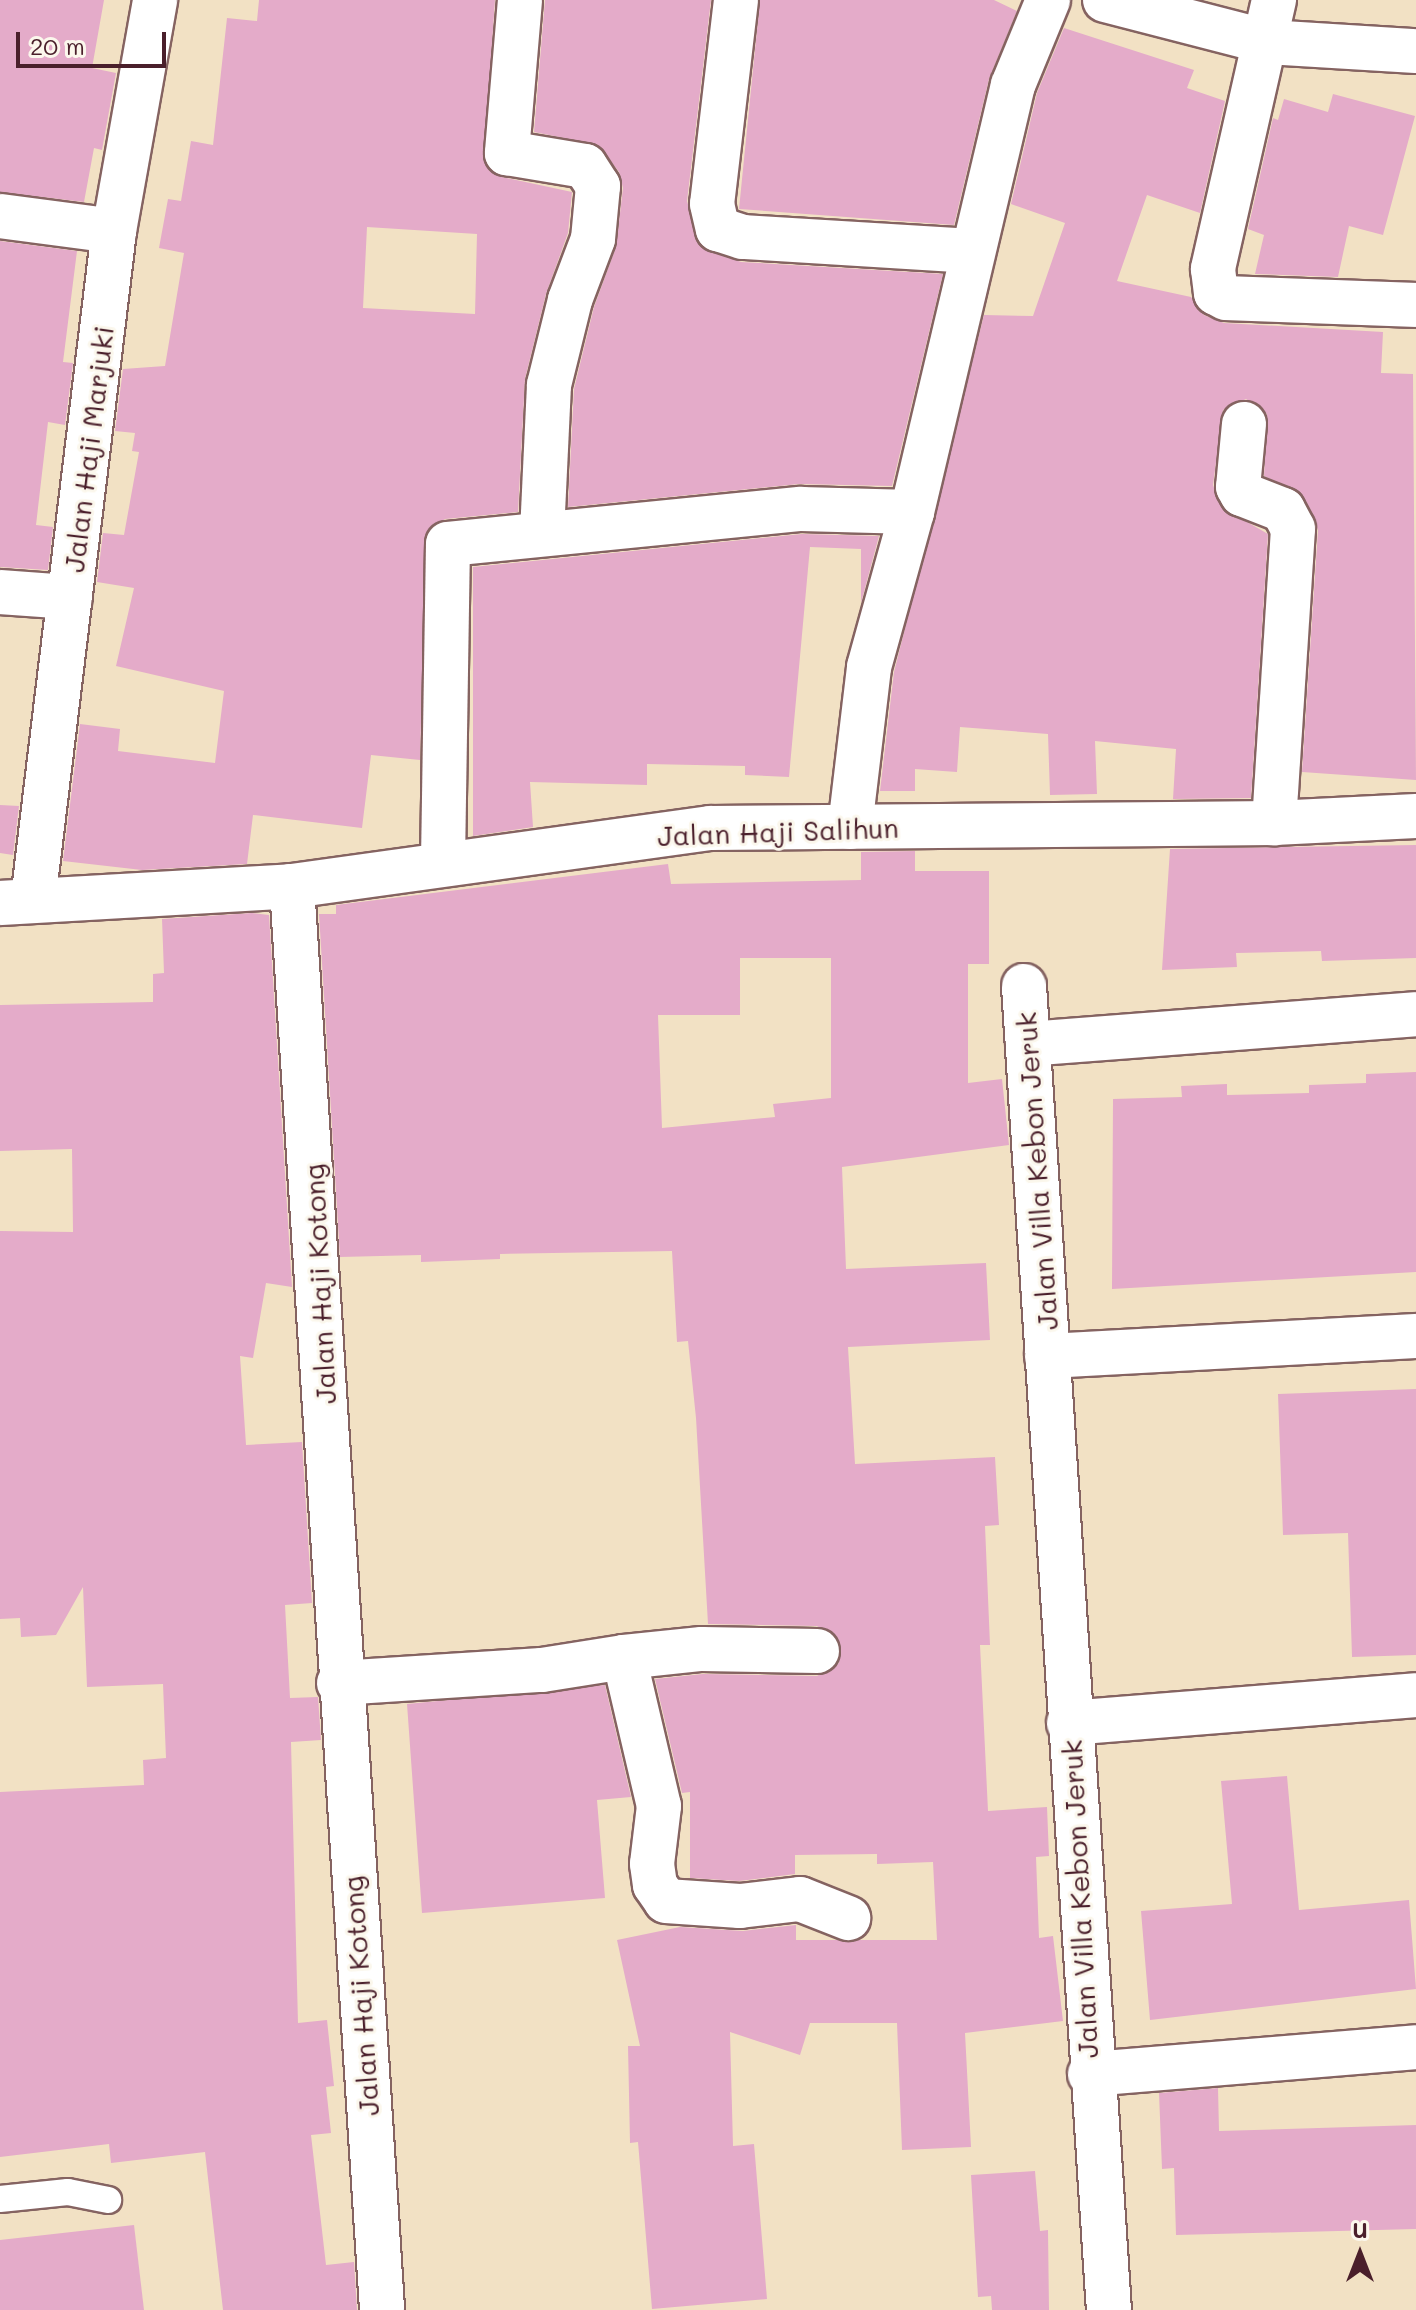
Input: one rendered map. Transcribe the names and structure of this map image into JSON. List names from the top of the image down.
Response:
{
  "streets": {
    "street": [
      "Jalan Haji Marjuki",
      "Jalan Haji Salihun",
      "Jalan Villa Kebon Jeruk",
      "Jalan Haji Kotong"
    ]
  },
  "crossings": [
    ["Jalan Haji Marjuki", "Jalan Haji Salihun"],
    ["Jalan Haji Salihun", "Jalan Haji Kotong"]
  ],
  "scale_bar": "20 m",
  "north": "top"
}
